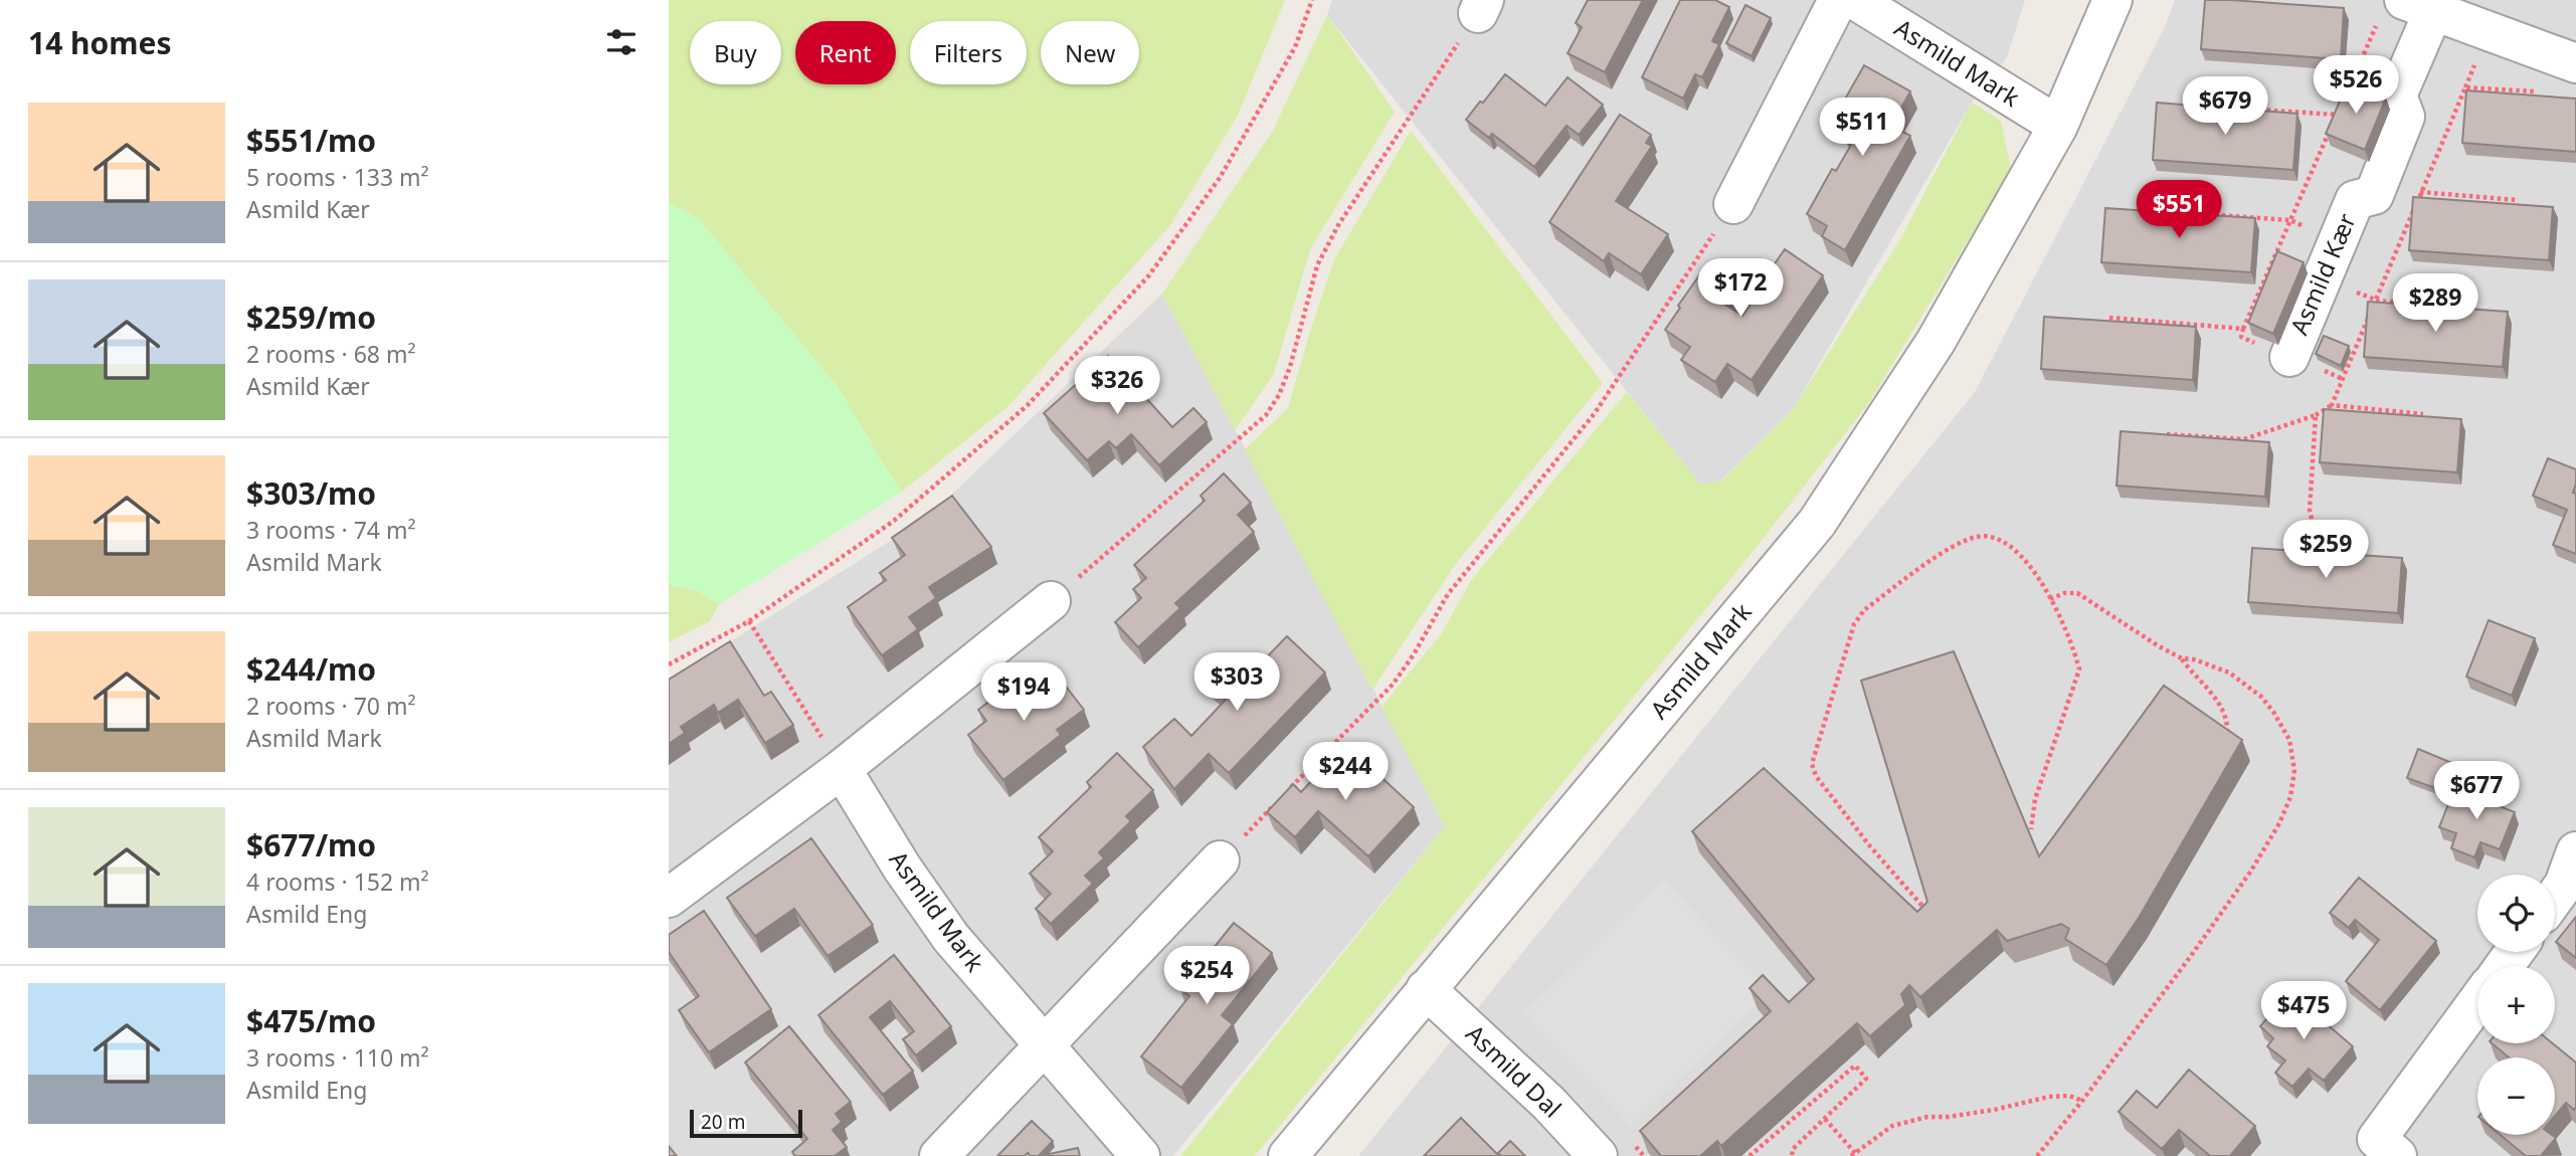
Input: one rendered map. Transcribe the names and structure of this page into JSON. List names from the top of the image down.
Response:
{
  "streets": {
    "street": ["Asmild Mark", "Asmild Kær", "Asmild Dal"]
  },
  "crossings": [
    ["Asmild Mark", "Asmild Dal"]
  ],
  "scale_bar": "20 m",
  "page": {
    "heading": "14 homes",
    "chip": [
      "Buy",
      "Rent",
      "Filters",
      "New"
    ],
    "price": [
      "$526",
      "$679",
      "$511",
      "$551",
      "$172",
      "$289",
      "$326",
      "$259",
      "$303",
      "$194",
      "$244",
      "$677",
      "$254",
      "$475"
    ],
    "list": [
      {
        "name": "$551/mo",
        "note": "5 rooms · 133 m² · Asmild Kær"
      },
      {
        "name": "$259/mo",
        "note": "2 rooms · 68 m² · Asmild Kær"
      },
      {
        "name": "$303/mo",
        "note": "3 rooms · 74 m² · Asmild Mark"
      },
      {
        "name": "$244/mo",
        "note": "2 rooms · 70 m² · Asmild Mark"
      },
      {
        "name": "$677/mo",
        "note": "4 rooms · 152 m² · Asmild Eng"
      },
      {
        "name": "$475/mo",
        "note": "3 rooms · 110 m² · Asmild Eng"
      }
    ],
    "map_buttons": ["+", "−"],
    "scale": "20 m"
  }
}
